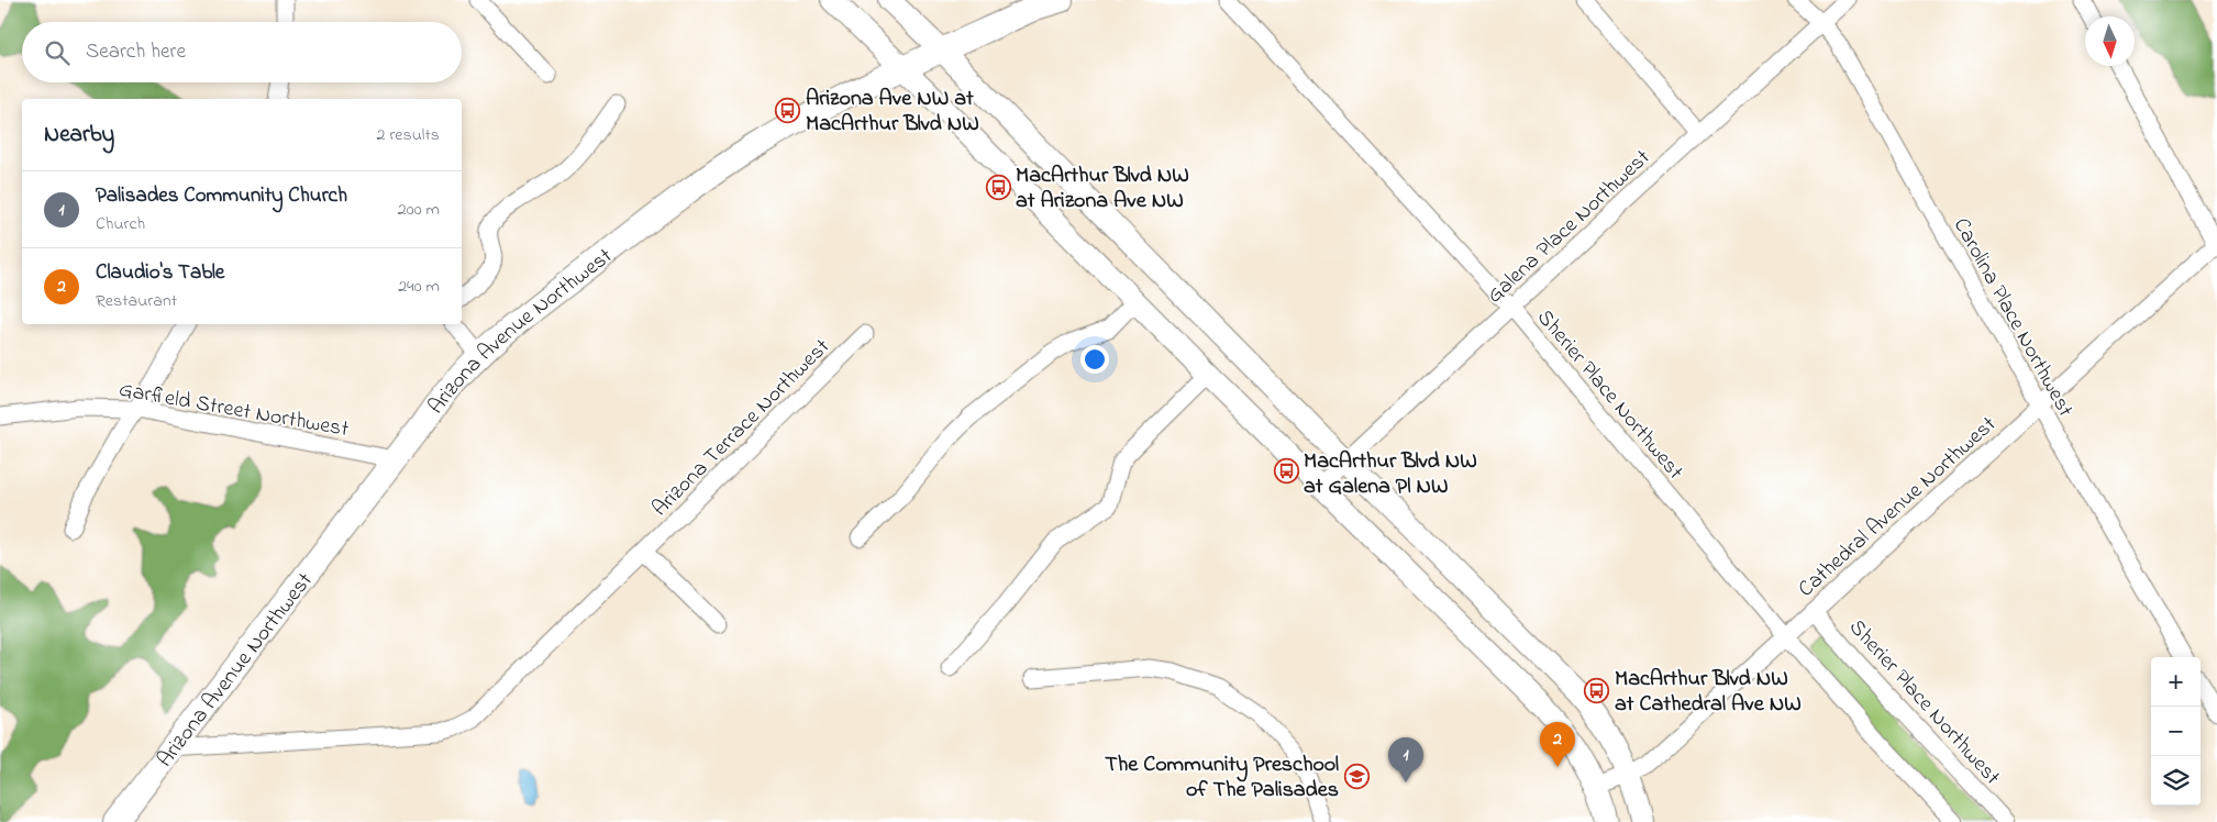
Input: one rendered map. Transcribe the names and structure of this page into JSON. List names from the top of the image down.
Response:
{
  "streets": {
    "main road": ["Arizona Avenue Northwest"],
    "street": [
      "Galena Place Northwest",
      "Carolina Place Northwest",
      "Sherier Place Northwest",
      "Garfield Street Northwest",
      "Arizona Terrace Northwest",
      "Cathedral Avenue Northwest"
    ]
  },
  "crossings": [
    ["Galena Place Northwest", "Carolina Place Northwest"],
    ["Galena Place Northwest", "Sherier Place Northwest"],
    ["Carolina Place Northwest", "Cathedral Avenue Northwest"],
    ["Arizona Avenue Northwest", "Garfield Street Northwest"],
    ["Arizona Avenue Northwest", "Arizona Terrace Northwest"],
    ["Sherier Place Northwest", "Cathedral Avenue Northwest"]
  ],
  "places": {
    "bus stop": [
      "Arizona Ave NW at MacArthur Blvd NW",
      "MacArthur Blvd NW at Arizona Ave NW",
      "MacArthur Blvd NW at Galena Pl NW",
      "MacArthur Blvd NW at Cathedral Ave NW"
    ],
    "school or university": ["The Community Preschool of The Palisades"]
  },
  "north": "bottom",
  "page": {
    "search": "Search here",
    "heading": ["Nearby", "2 results"],
    "list": [
      {
        "mark": "1",
        "name": "Palisades Community Church",
        "note": "Church",
        "value": "200 m"
      },
      {
        "mark": "2",
        "name": "Claudio's Table",
        "note": "Restaurant",
        "value": "240 m"
      }
    ],
    "map_buttons": ["+", "−"],
    "pins": ["2", "1"]
  }
}
